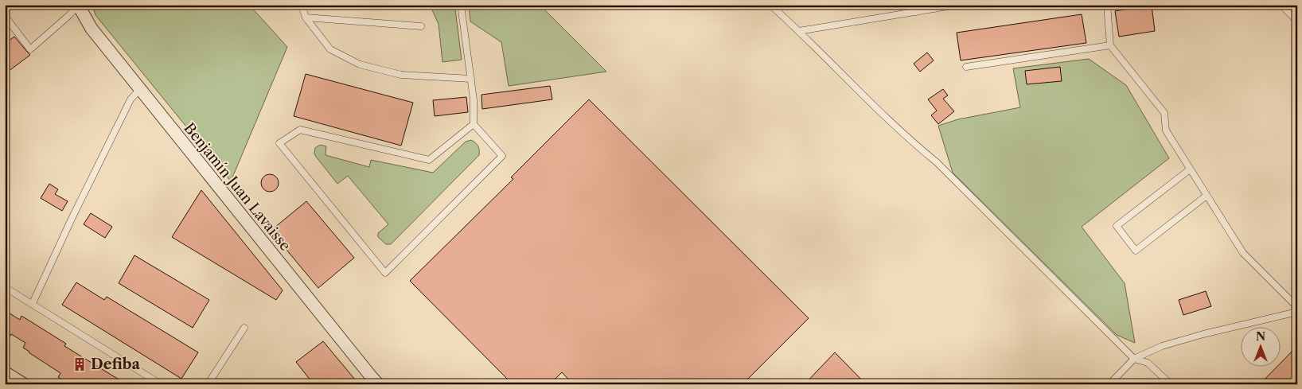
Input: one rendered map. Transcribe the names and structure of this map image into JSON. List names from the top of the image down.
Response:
{
  "streets": {
    "street": ["Benjamín Juan Lavaisse"]
  },
  "places": {
    "building": ["Defiba"]
  },
  "north": "top"
}
